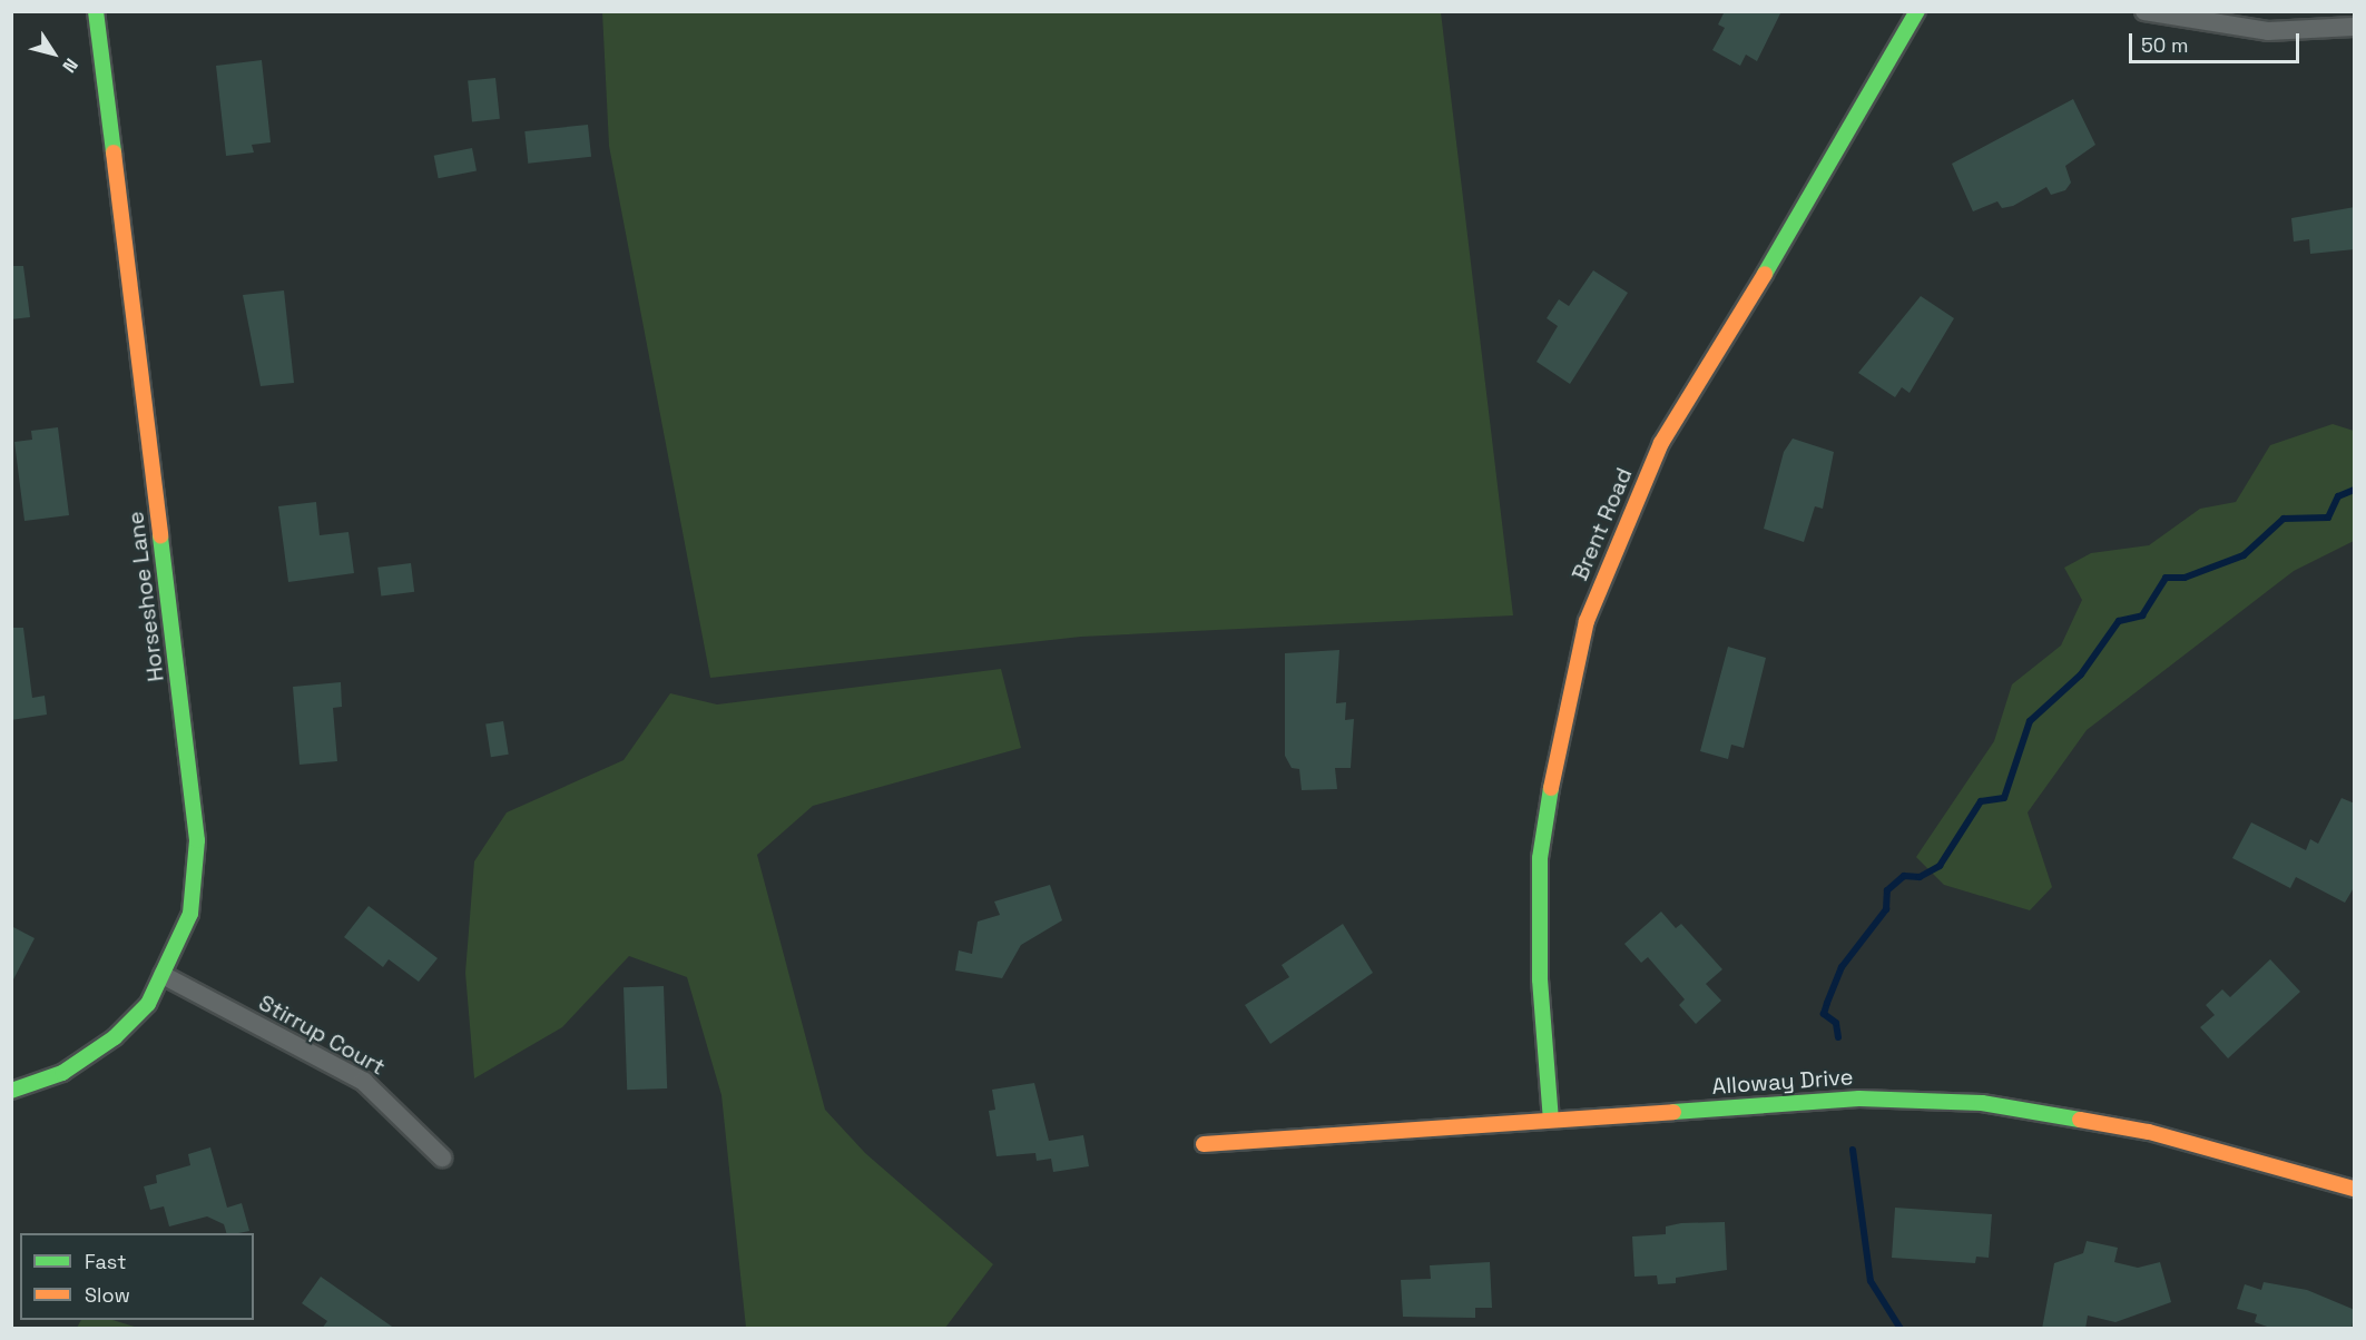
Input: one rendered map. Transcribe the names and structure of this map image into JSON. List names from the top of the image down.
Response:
{
  "streets": {
    "street": [
      "Brent Road",
      "Horseshoe Lane",
      "Stirrup Court",
      "Alloway Drive"
    ]
  },
  "crossings": [
    ["Brent Road", "Alloway Drive"],
    ["Horseshoe Lane", "Stirrup Court"]
  ],
  "legend": ["Fast", "Slow"],
  "scale_bar": "50 m",
  "north": "bottom right"
}
